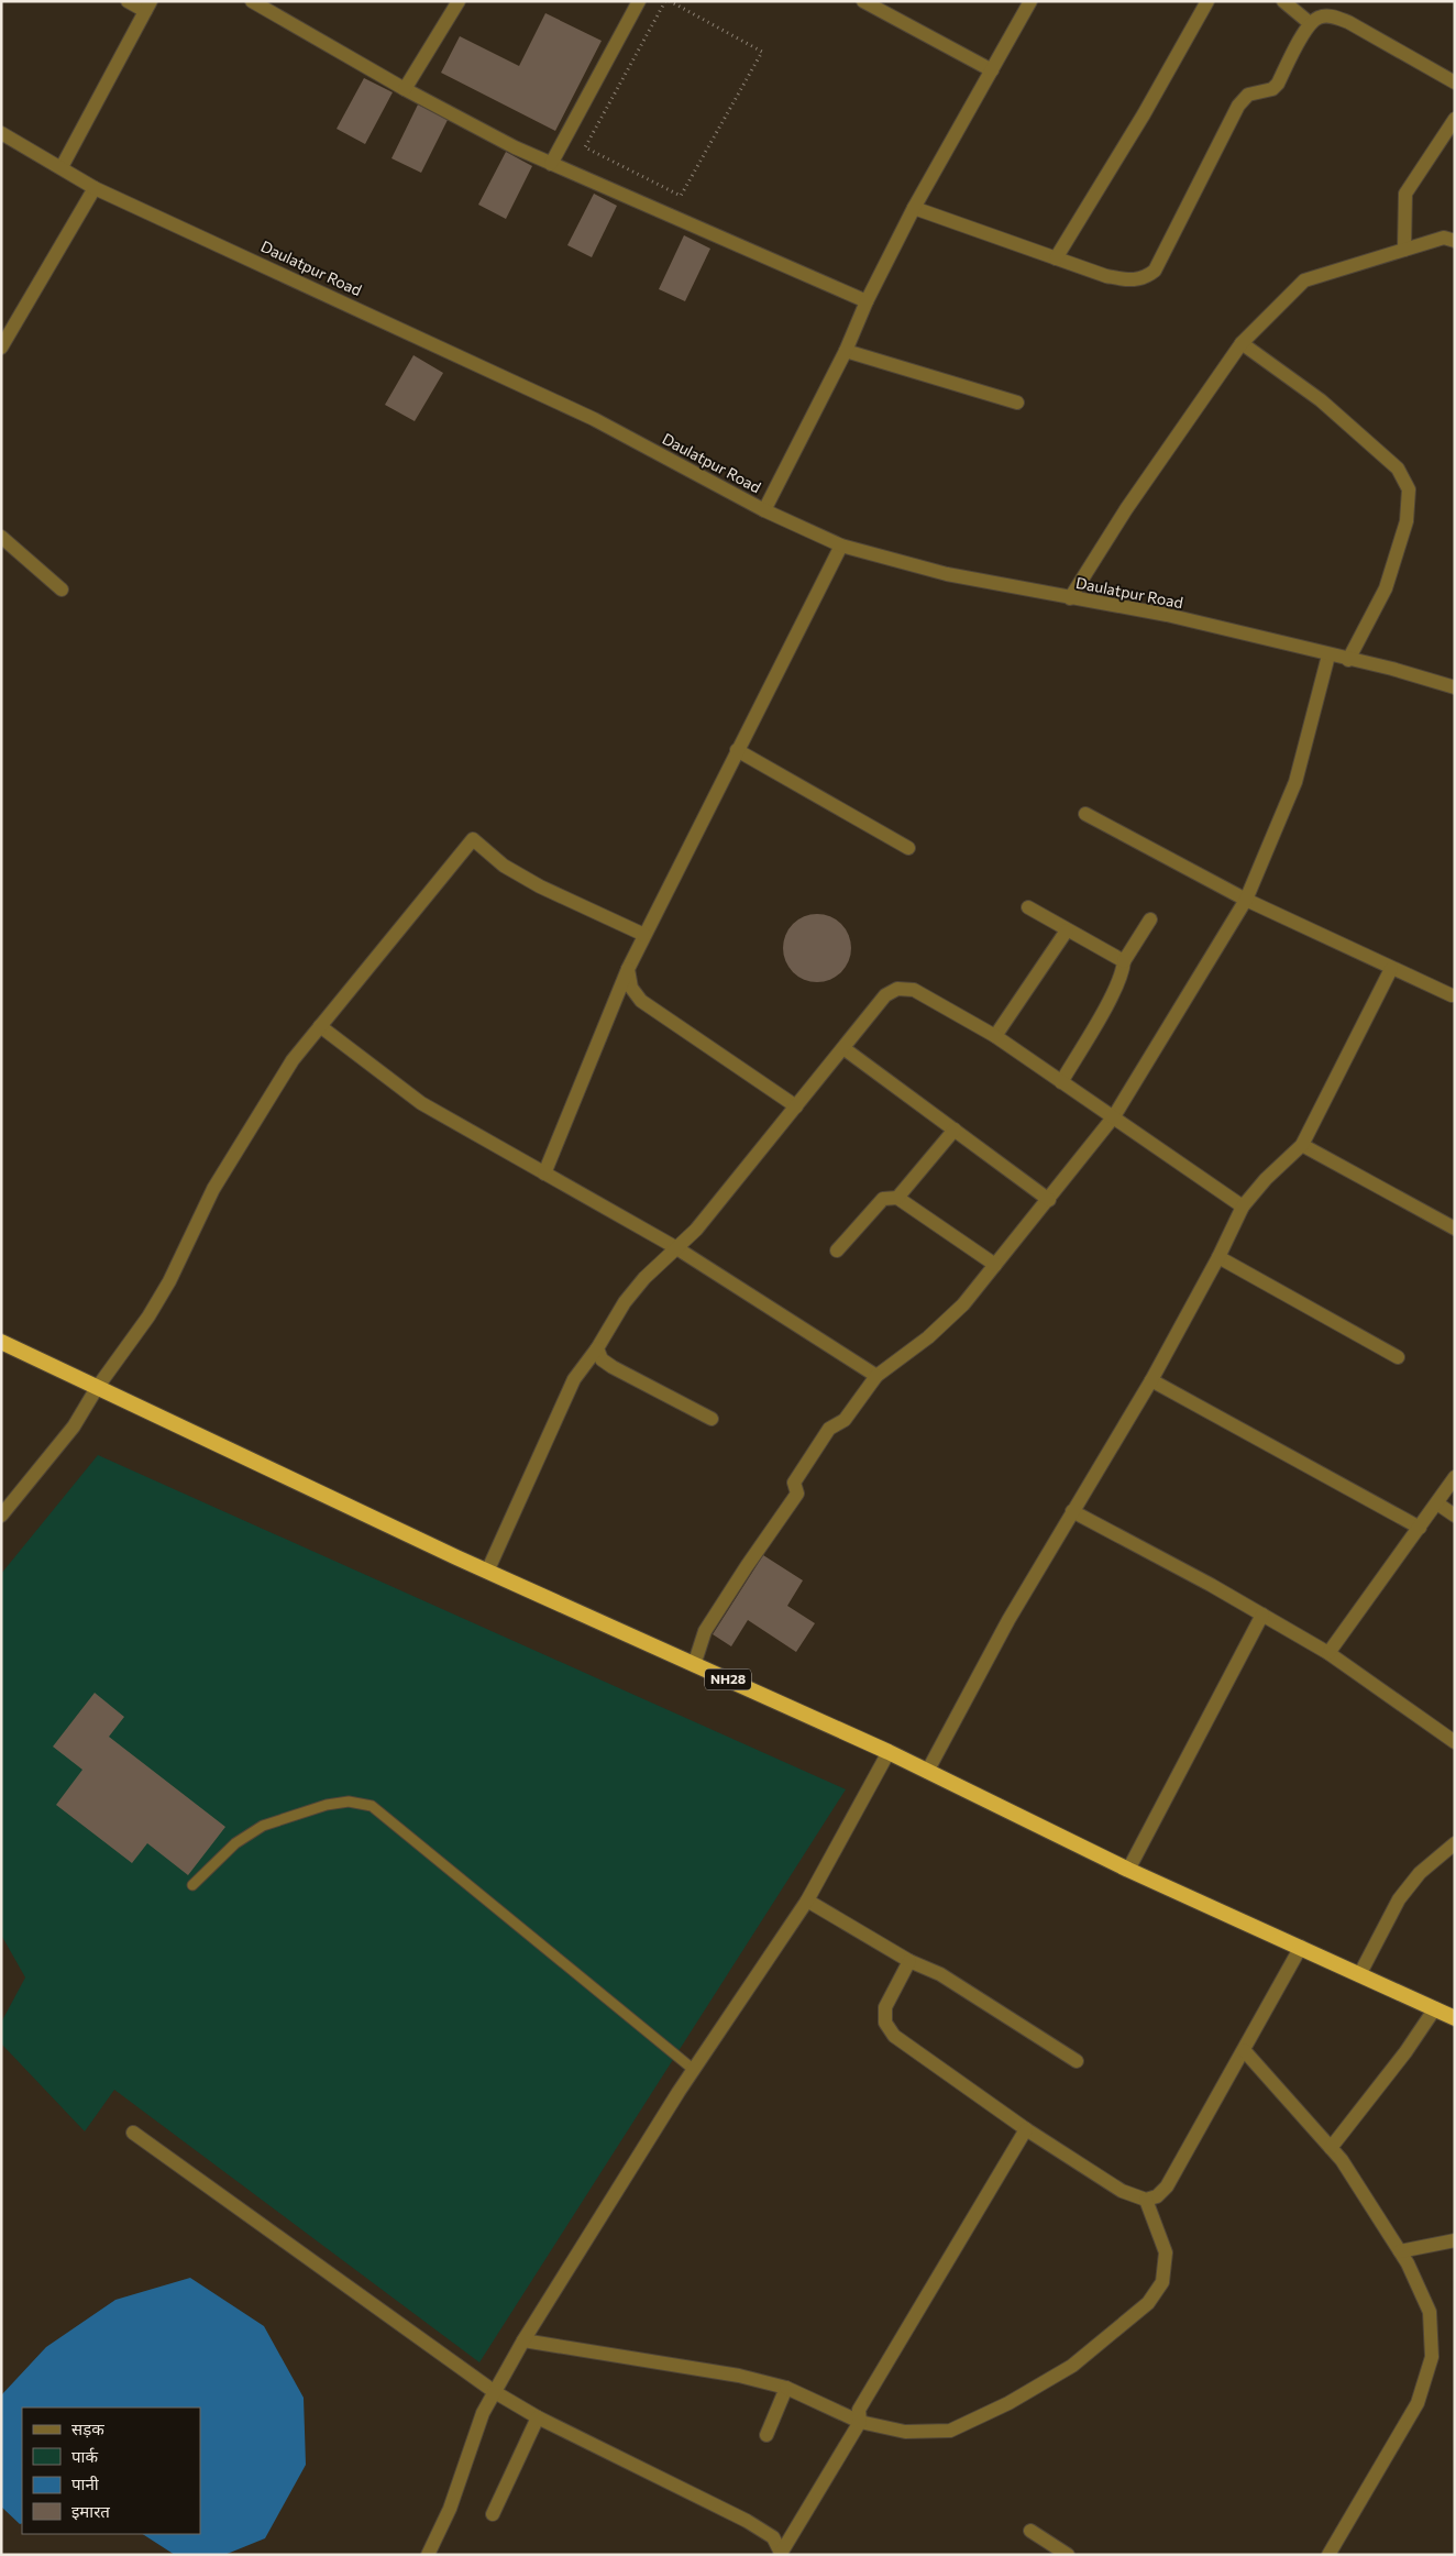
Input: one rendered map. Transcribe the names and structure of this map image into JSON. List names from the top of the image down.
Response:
{
  "streets": {
    "highway": ["NH28"],
    "street": ["Daulatpur Road"]
  },
  "legend": [
    "सड़क",
    "पार्क",
    "पानी",
    "इमारत"
  ]
}
